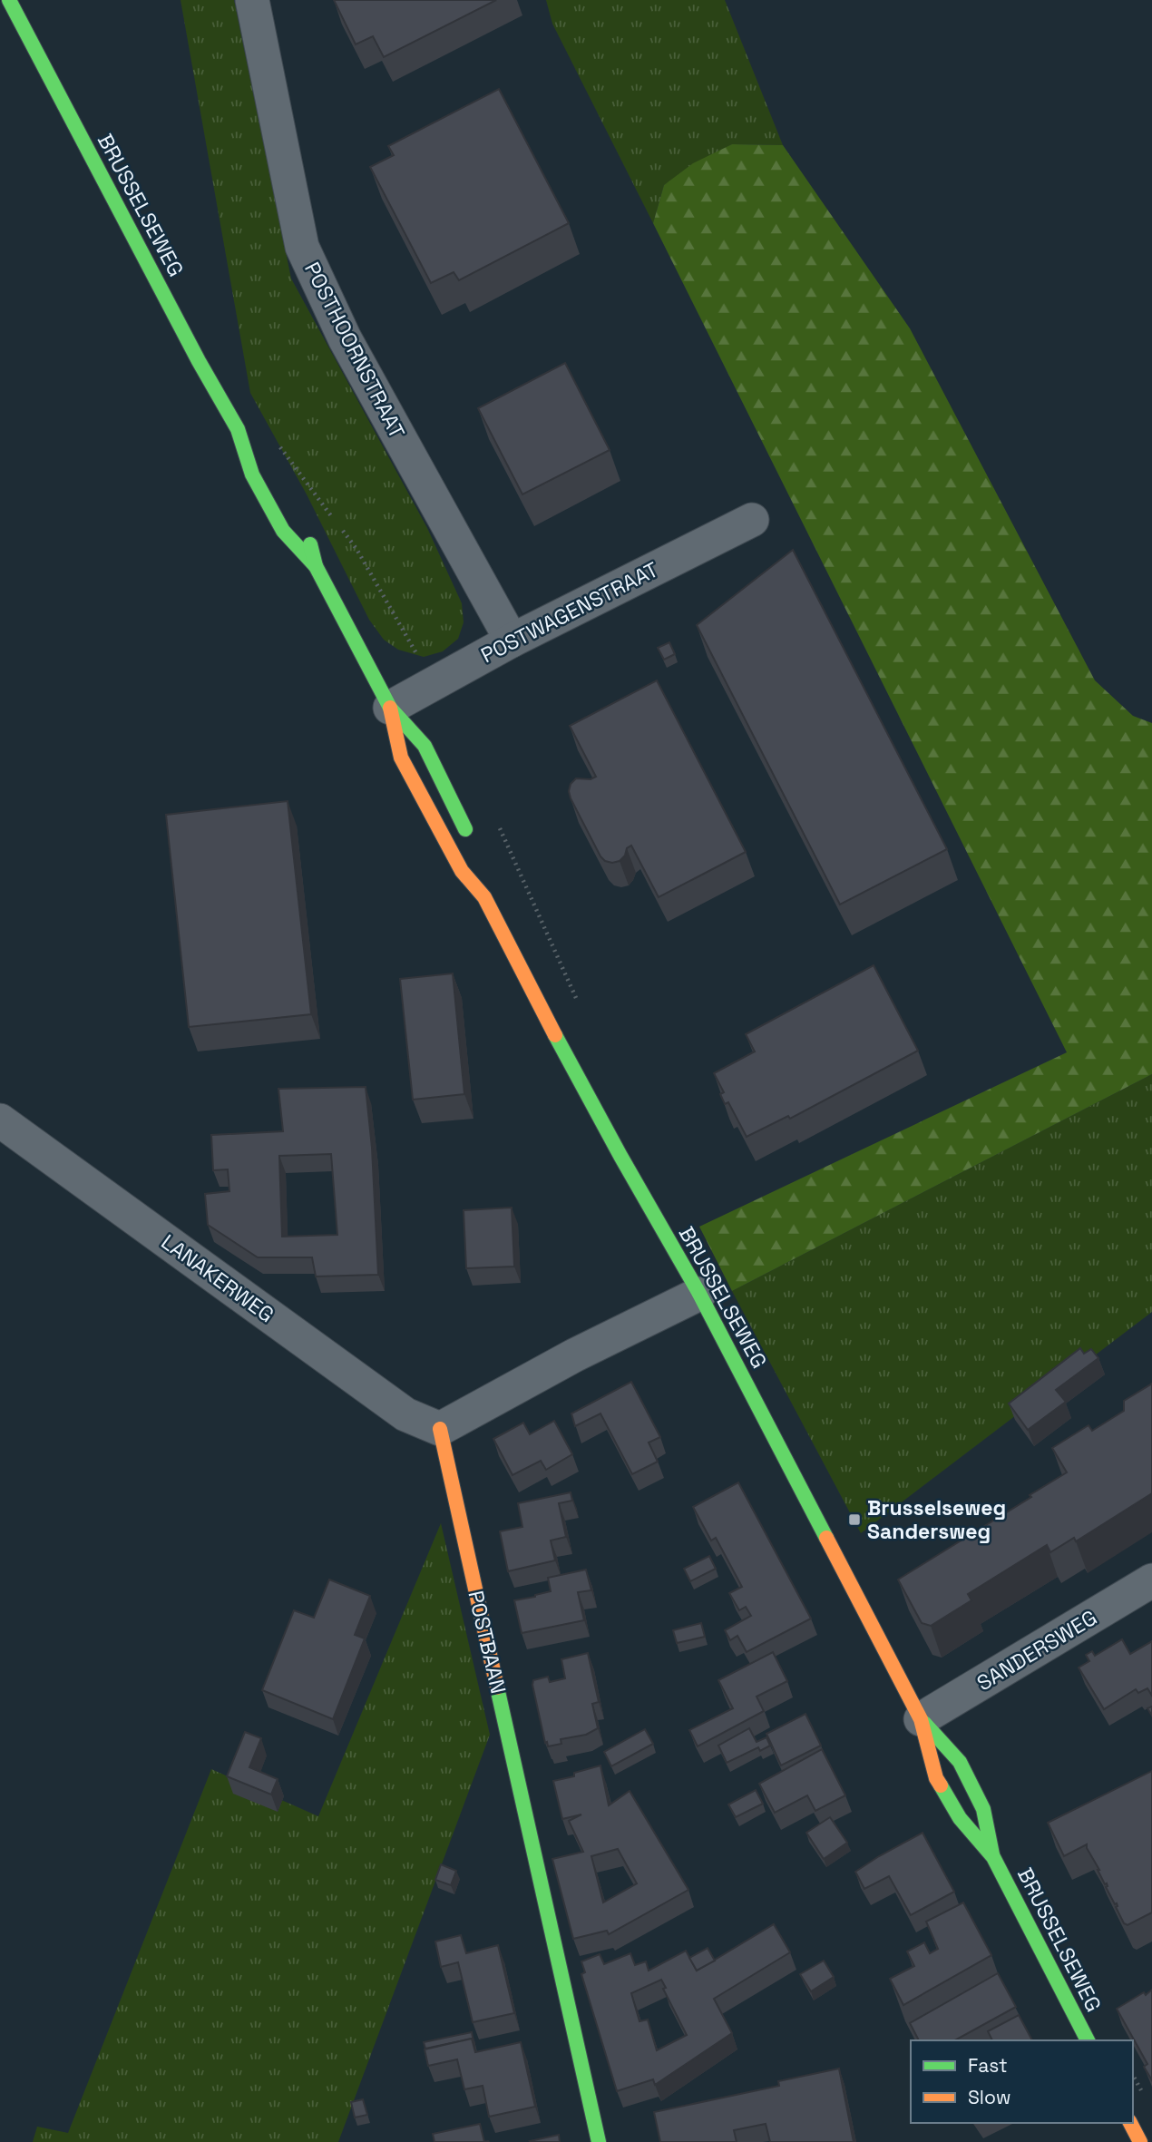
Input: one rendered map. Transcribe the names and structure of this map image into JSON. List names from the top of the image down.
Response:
{
  "streets": {
    "street": [
      "BRUSSELSEWEG",
      "POSTHOORNSTRAAT",
      "POSTWAGENSTRAAT",
      "LANAKERWEG",
      "POSTBAAN",
      "SANDERSWEG"
    ]
  },
  "crossings": [
    ["BRUSSELSEWEG", "POSTWAGENSTRAAT"],
    ["BRUSSELSEWEG", "SANDERSWEG"],
    ["POSTHOORNSTRAAT", "POSTWAGENSTRAAT"],
    ["LANAKERWEG", "POSTBAAN"]
  ],
  "places": {
    "transit": ["Brusselseweg Sandersweg"]
  },
  "legend": ["Fast", "Slow"]
}
